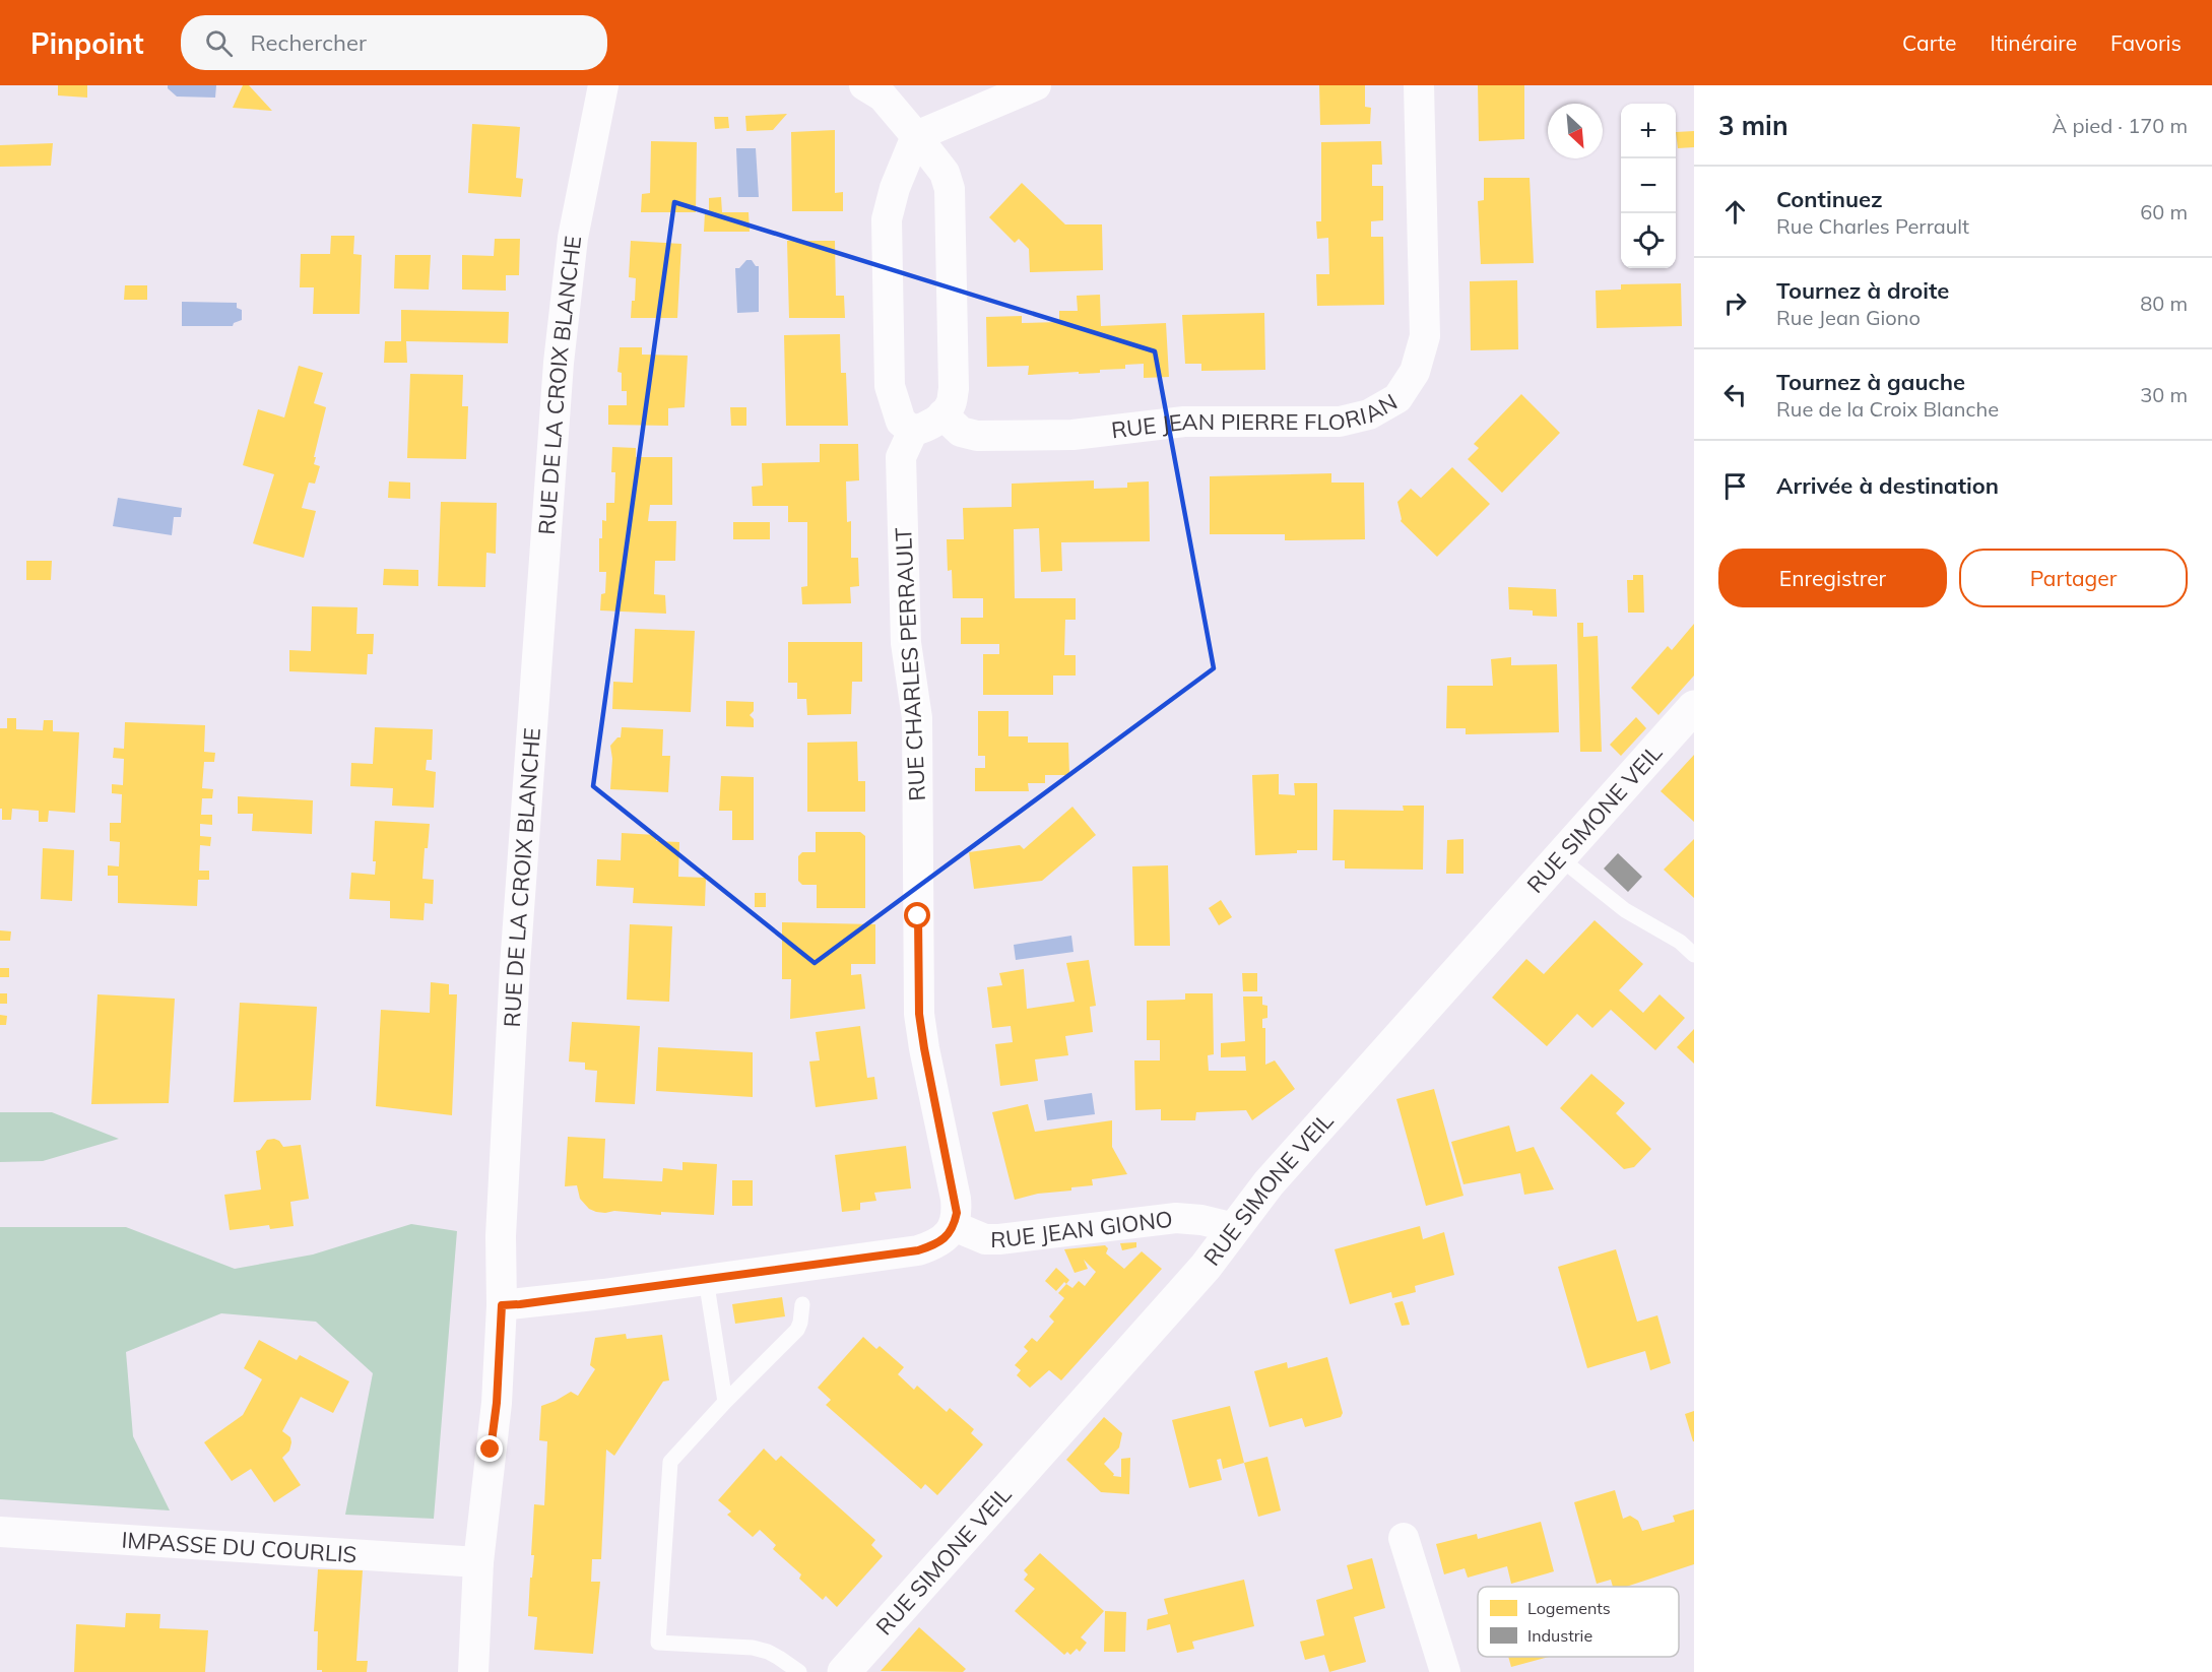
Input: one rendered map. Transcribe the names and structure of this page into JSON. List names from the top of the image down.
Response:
{
  "streets": {
    "main road": ["RUE SIMONE VEIL"],
    "street": [
      "RUE DE LA CROIX BLANCHE",
      "RUE JEAN PIERRE FLORIAN",
      "RUE CHARLES PERRAULT",
      "RUE JEAN GIONO",
      "IMPASSE DU COURLIS"
    ]
  },
  "crossings": [
    ["RUE DE LA CROIX BLANCHE", "IMPASSE DU COURLIS"],
    ["RUE CHARLES PERRAULT", "RUE JEAN GIONO"],
    ["RUE SIMONE VEIL", "RUE JEAN GIONO"]
  ],
  "legend": ["Logements", "Industrie"],
  "north": "bottom right",
  "page": {
    "header": "Pinpoint",
    "search": "Rechercher",
    "nav": ["Carte", "Itinéraire", "Favoris"],
    "heading": ["3 min", "À pied · 170 m"],
    "map_buttons": ["+", "−"],
    "list": [
      ["Continuez", "Rue Charles Perrault", "60 m"],
      ["Tournez à droite", "Rue Jean Giono", "80 m"],
      ["Tournez à gauche", "Rue de la Croix Blanche", "30 m"],
      "Arrivée à destination"
    ],
    "buttons": ["Enregistrer", "Partager"]
  }
}
